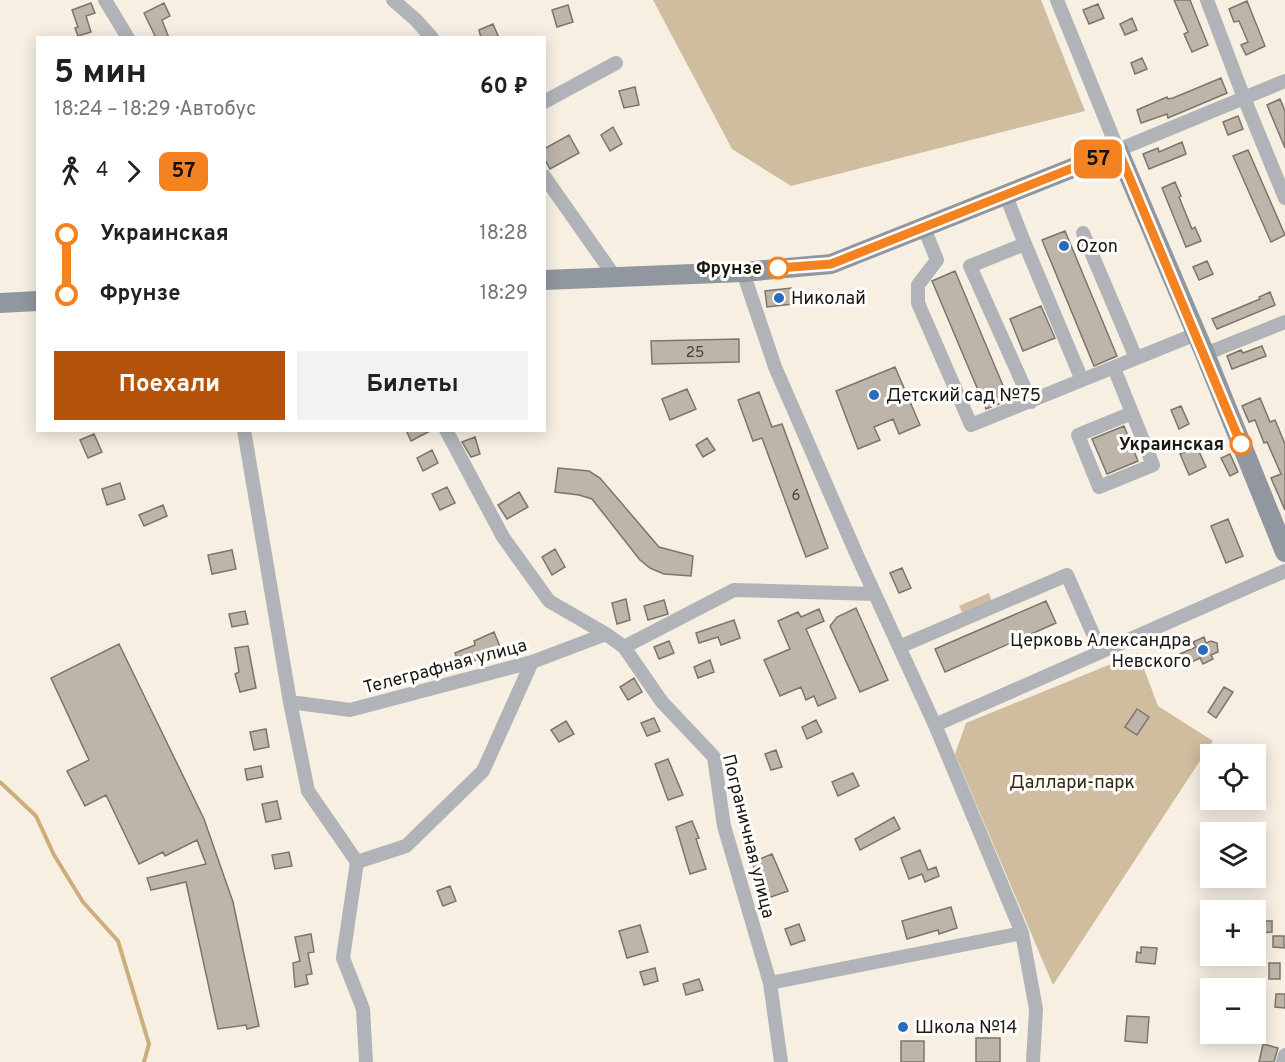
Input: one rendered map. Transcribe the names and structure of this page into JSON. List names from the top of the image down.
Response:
{
  "streets": {
    "street": ["Телеграфная улица", "Пограничная улица"]
  },
  "crossings": [
    ["Телеграфная улица", "Пограничная улица"]
  ],
  "parks": ["Даллари-парк"],
  "places": [
    "Ozon",
    "Фрунзе",
    "Николай",
    "Детский сад №75",
    "Украинская",
    "Церковь Александра Невского",
    "Школа №14"
  ],
  "lines": ["bus line 57"],
  "house_numbers": ["25", "6"],
  "page": {
    "on_map": "57",
    "heading": ["5 мин", "18:24 – 18:29 · Автобус", "60 ₽"],
    "legs": ["4", "57"],
    "list": [
      {
        "name": "Украинская",
        "value": "18:28"
      },
      {
        "name": "Фрунзе",
        "value": "18:29"
      }
    ],
    "buttons": ["Поехали", "Билеты"],
    "map_buttons": ["+", "−"]
  }
}
